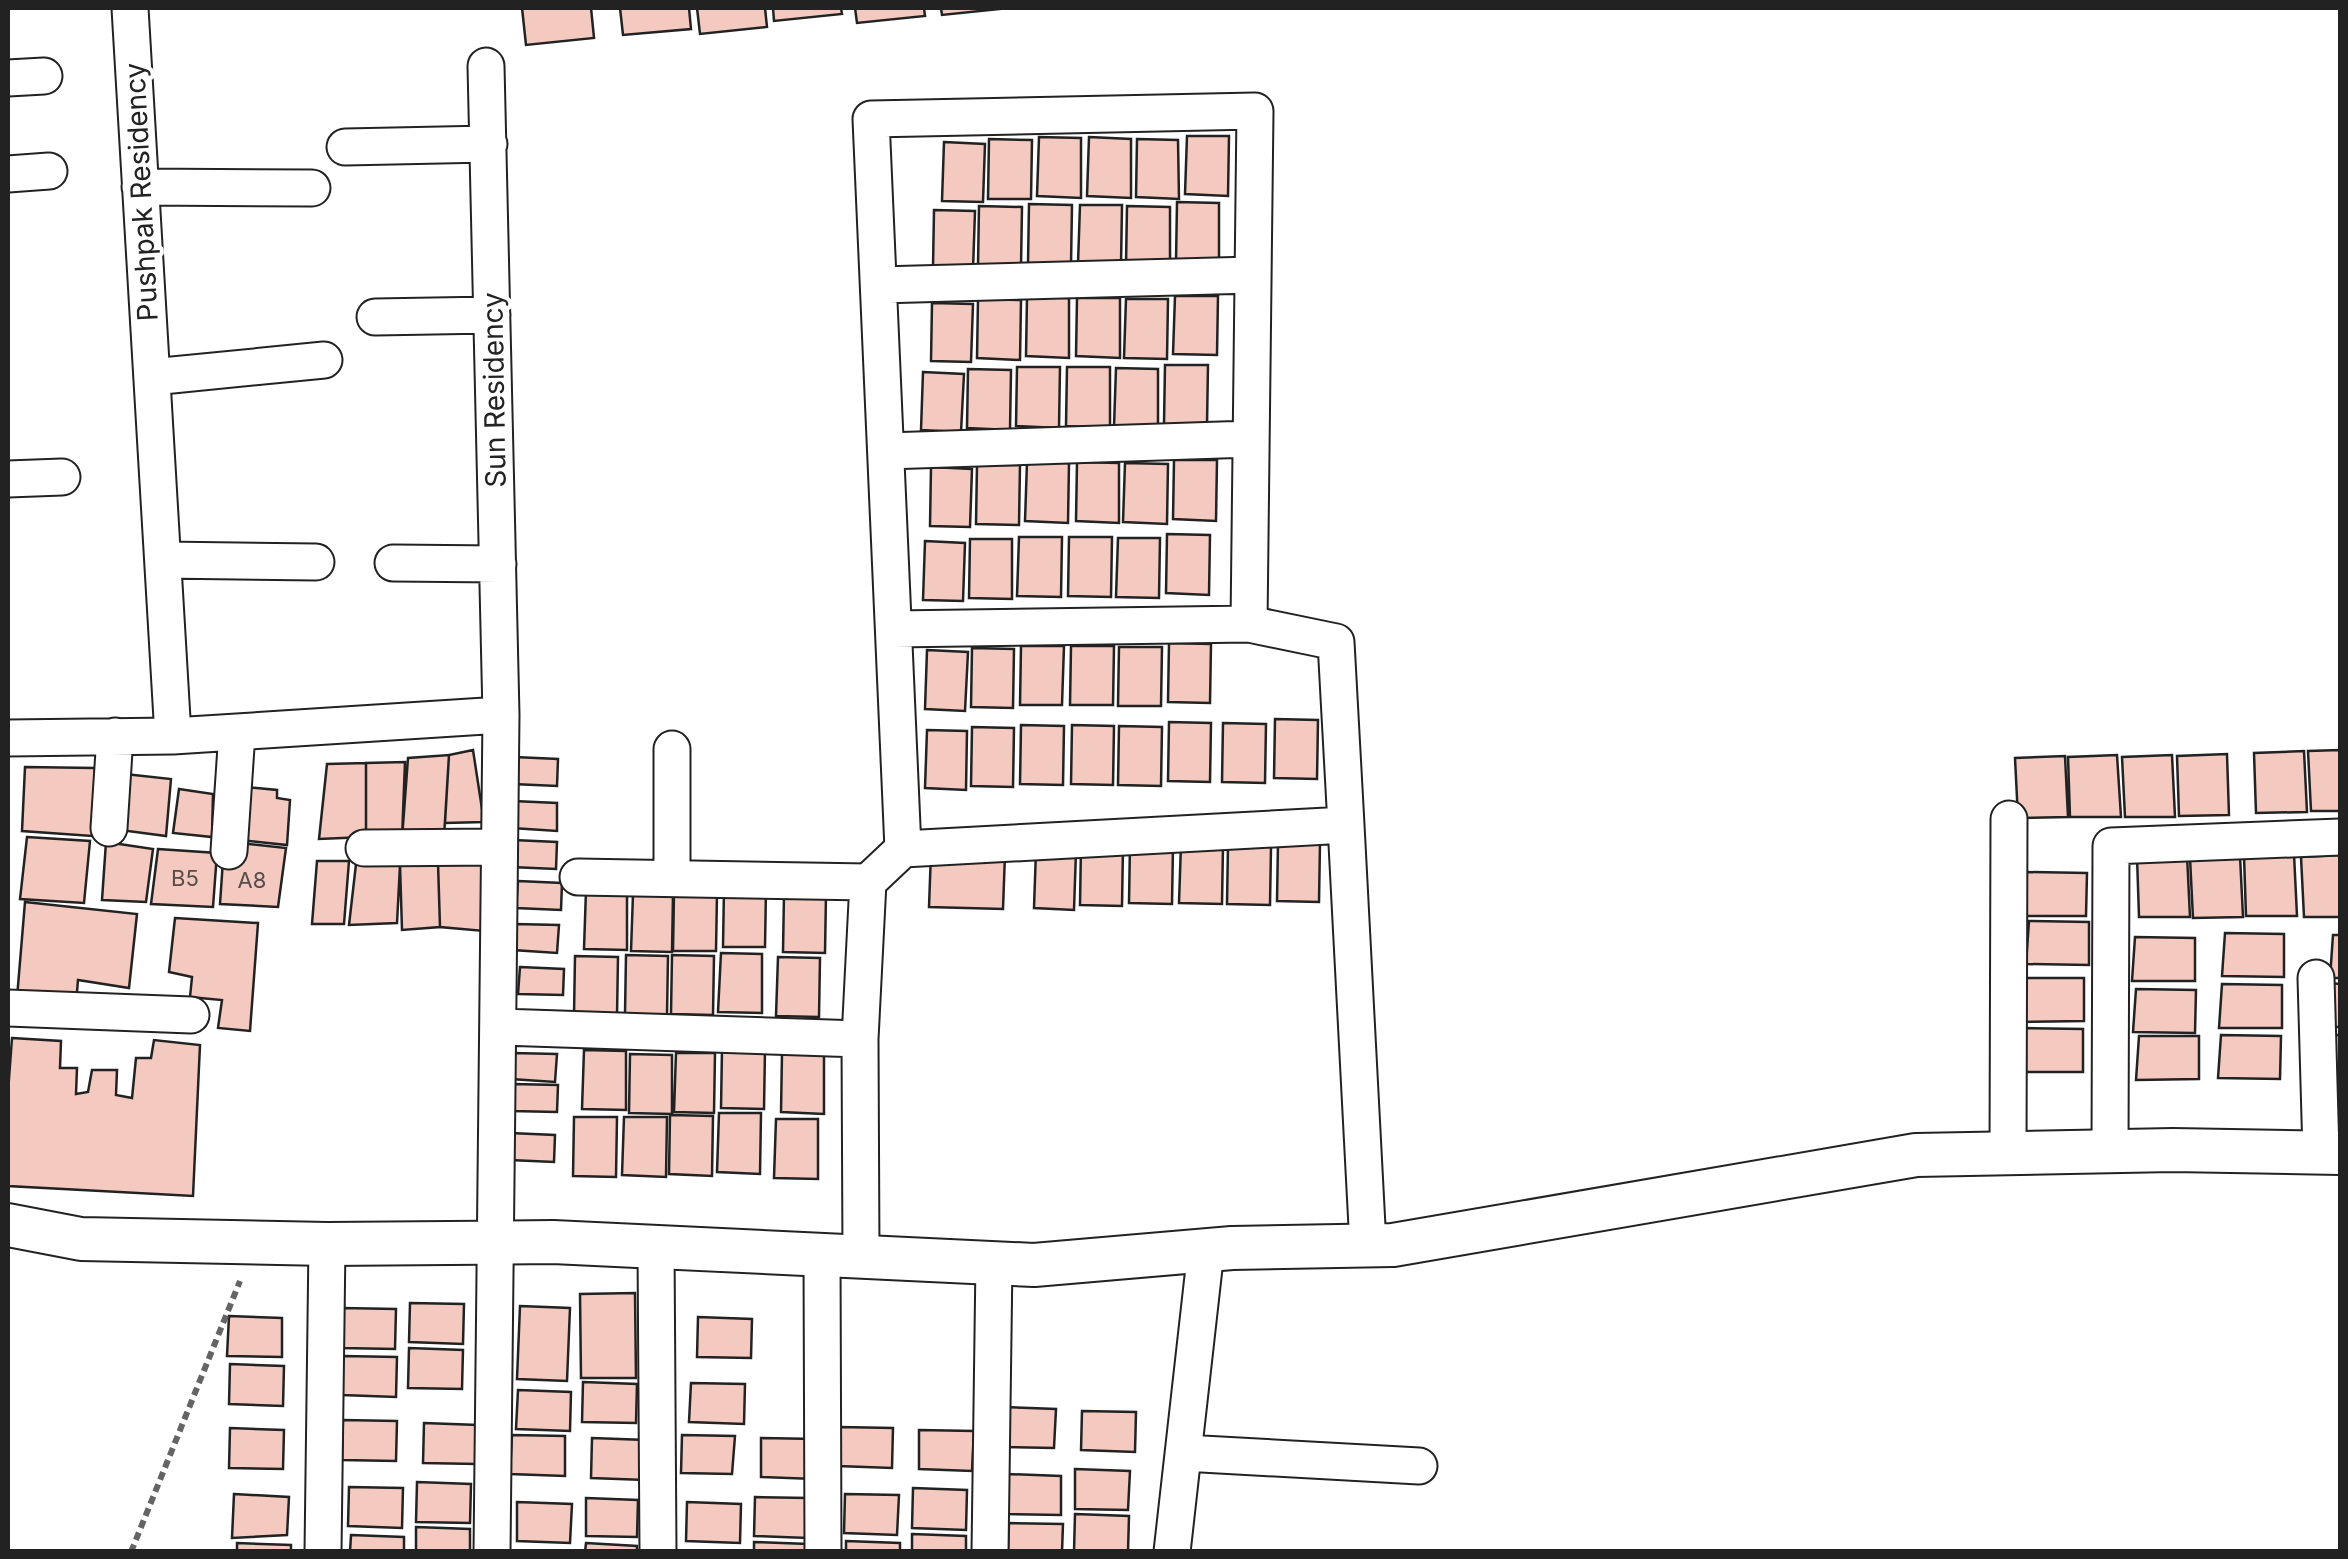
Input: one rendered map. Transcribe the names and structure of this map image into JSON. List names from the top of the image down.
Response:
{
  "streets": {
    "street": ["Pushpak Residency", "Sun Residency"]
  },
  "house_numbers": ["B5", "A8"]
}
